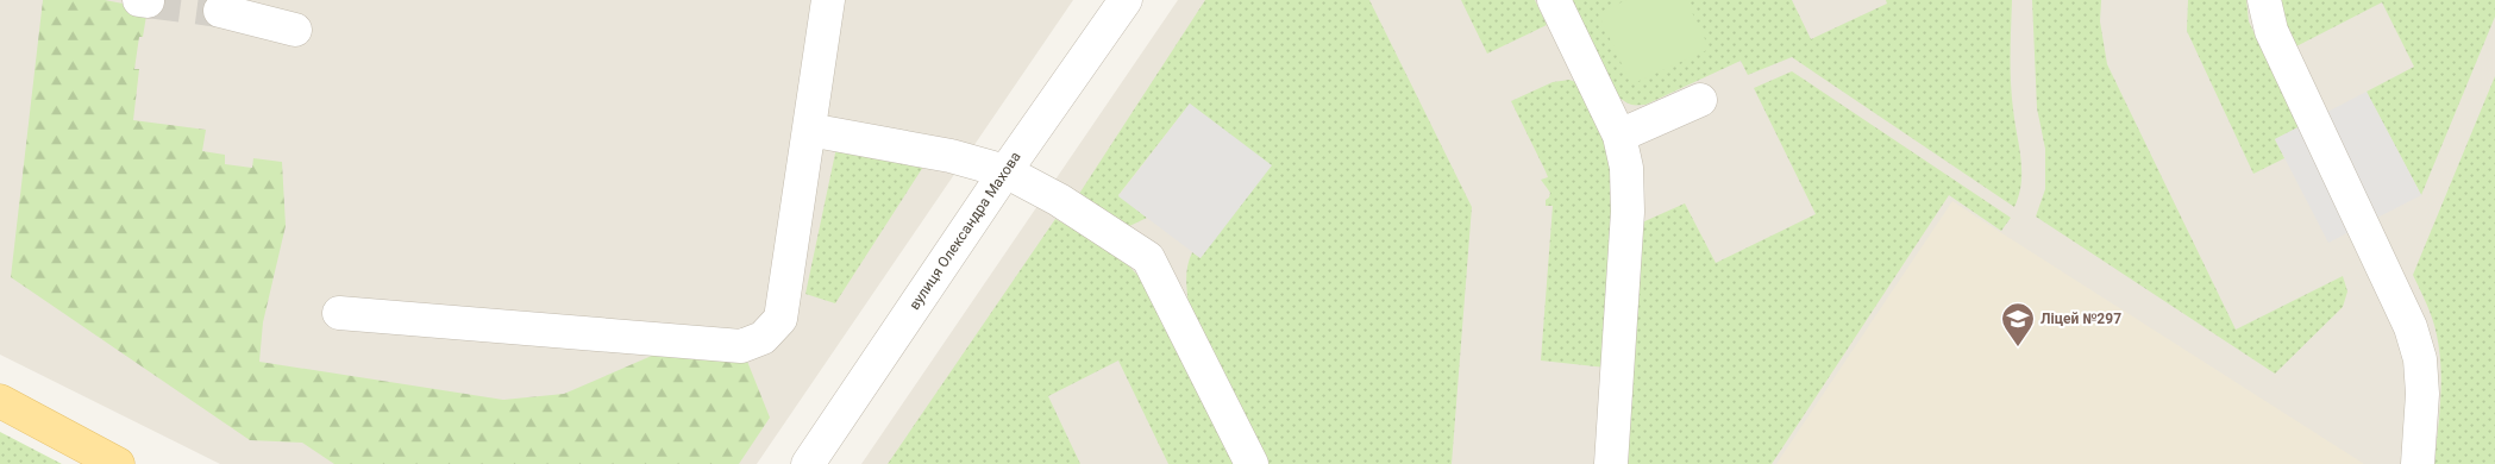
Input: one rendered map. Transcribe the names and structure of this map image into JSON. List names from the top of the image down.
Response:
{
  "streets": {
    "street": ["вулиця Олександра Махова"]
  },
  "places": {
    "school or university": ["Ліцей №297"]
  }
}
